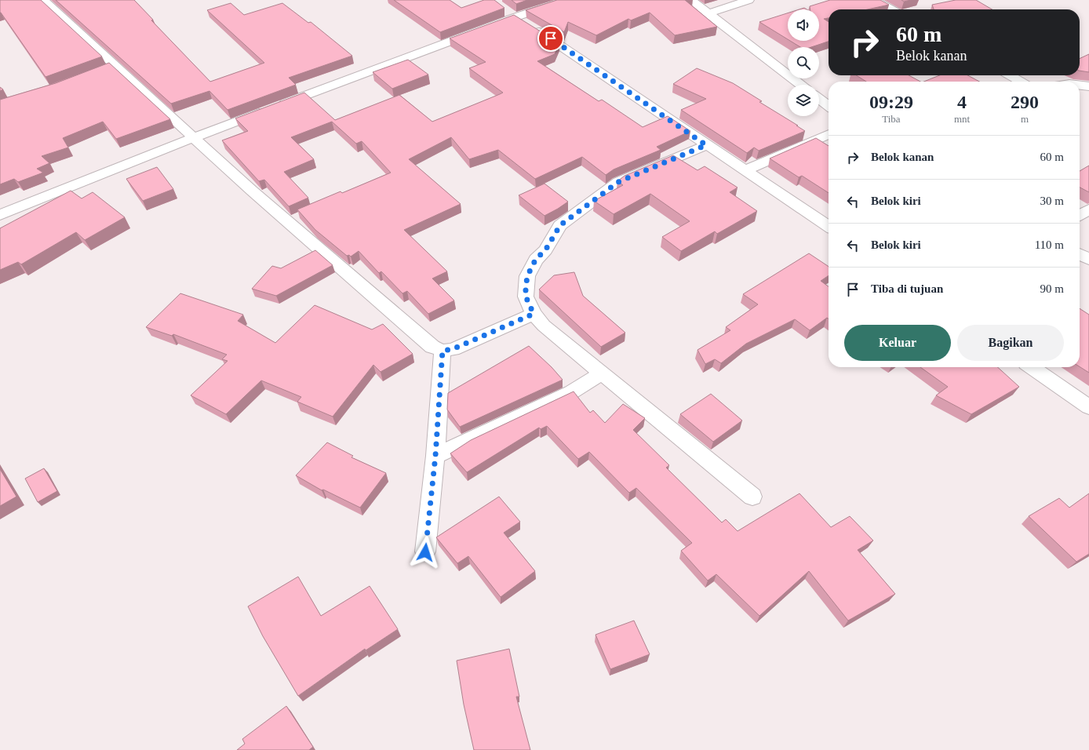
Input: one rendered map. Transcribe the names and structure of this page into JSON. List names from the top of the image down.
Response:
{
  "page": {
    "turn": ["60 m", "Belok kanan"],
    "eta": [
      "09:29",
      "Tiba",
      "4",
      "mnt",
      "290",
      "m"
    ],
    "list": [
      {
        "name": "Belok kanan",
        "value": "60 m"
      },
      {
        "name": "Belok kiri",
        "value": "30 m"
      },
      {
        "name": "Belok kiri",
        "value": "110 m"
      },
      {
        "name": "Tiba di tujuan",
        "value": "90 m"
      }
    ],
    "buttons": ["Keluar", "Bagikan"]
  }
}
